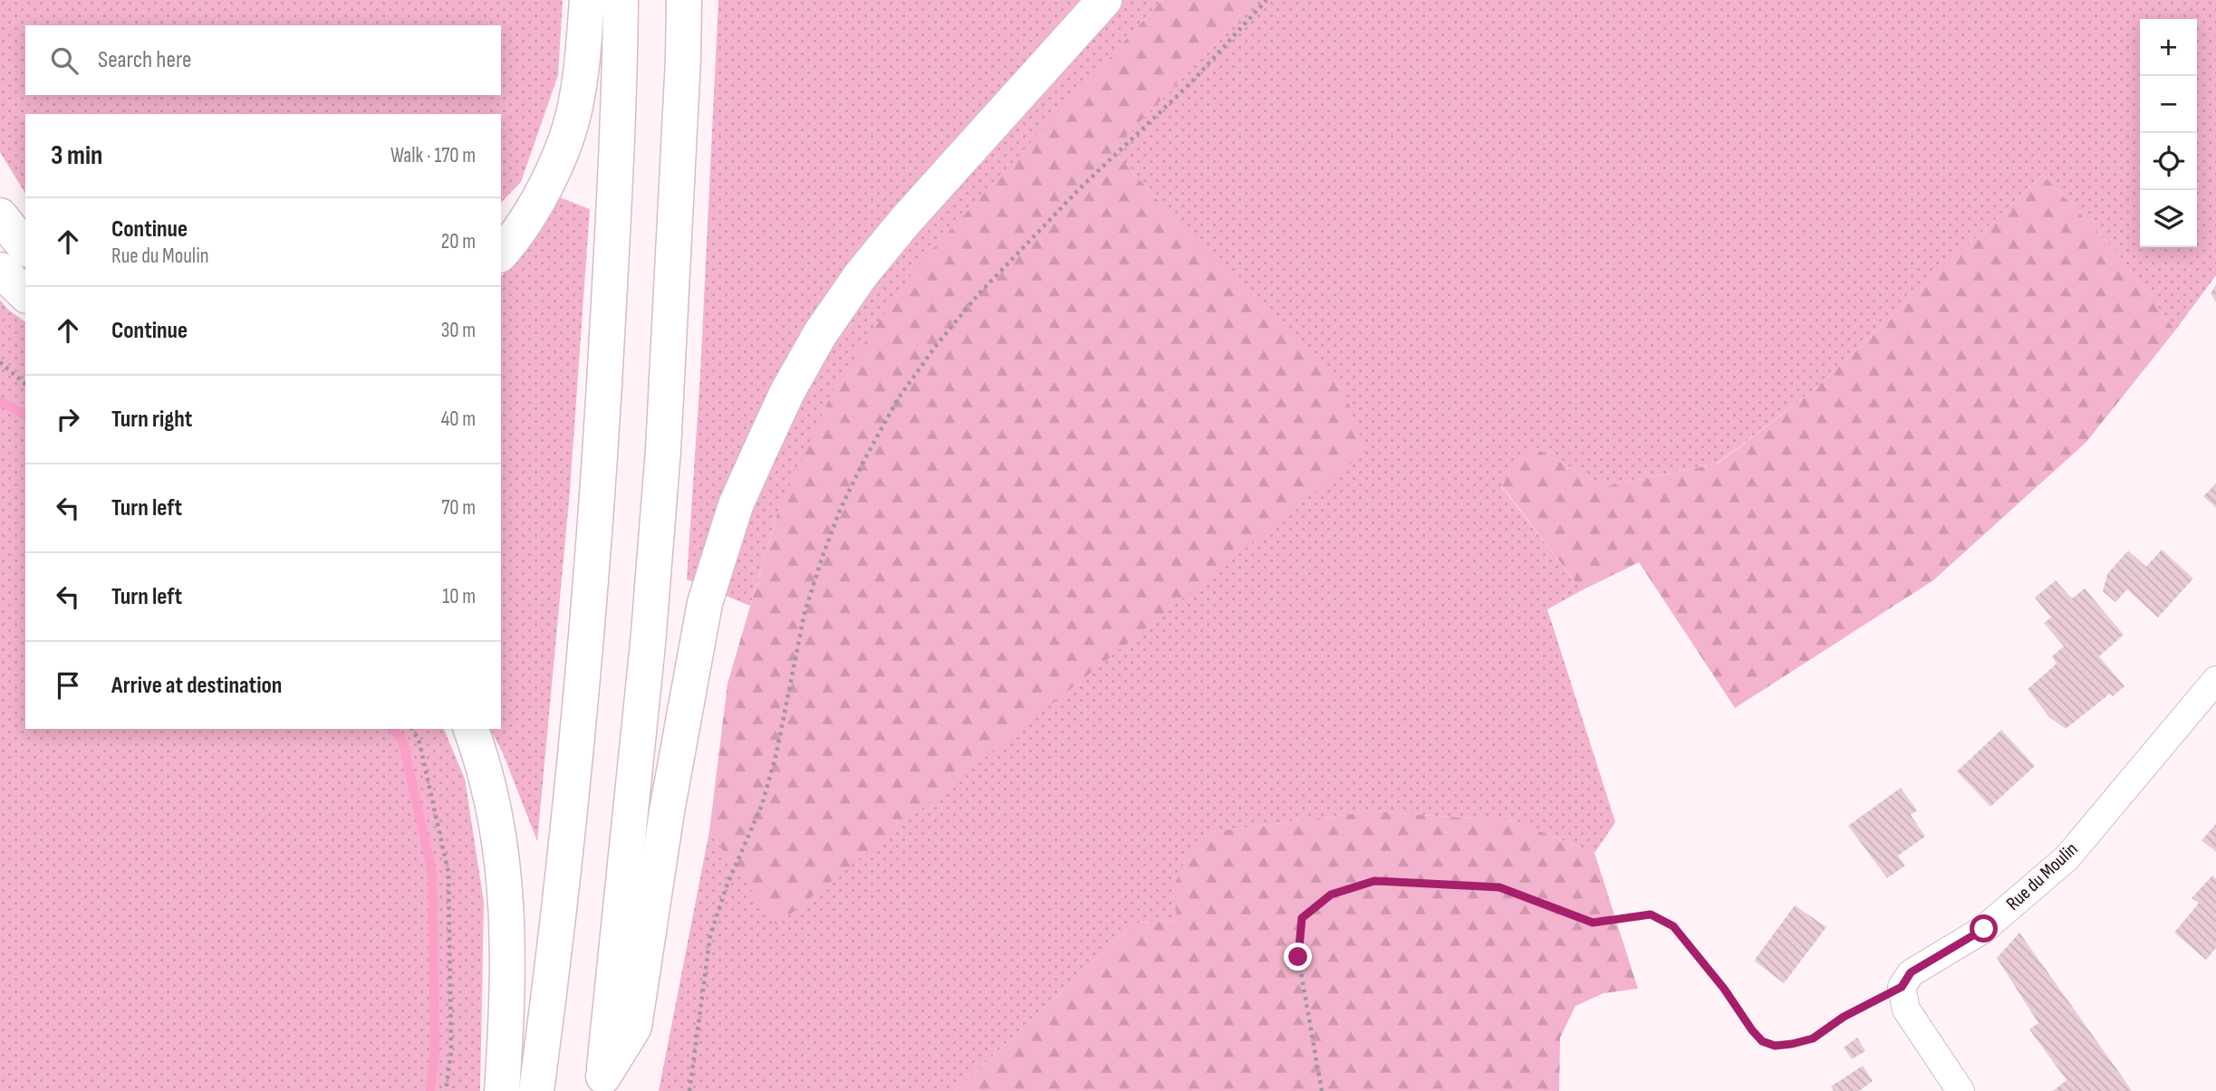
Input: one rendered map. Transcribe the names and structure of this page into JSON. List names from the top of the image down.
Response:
{
  "streets": {
    "street": ["Rue du Moulin"]
  },
  "page": {
    "map_buttons": ["+", "−"],
    "search": "Search here",
    "heading": ["3 min", "Walk · 170 m"],
    "list": [
      ["Continue", "Rue du Moulin", "20 m"],
      ["Continue", "30 m"],
      ["Turn right", "40 m"],
      ["Turn left", "70 m"],
      ["Turn left", "10 m"],
      "Arrive at destination"
    ]
  }
}
